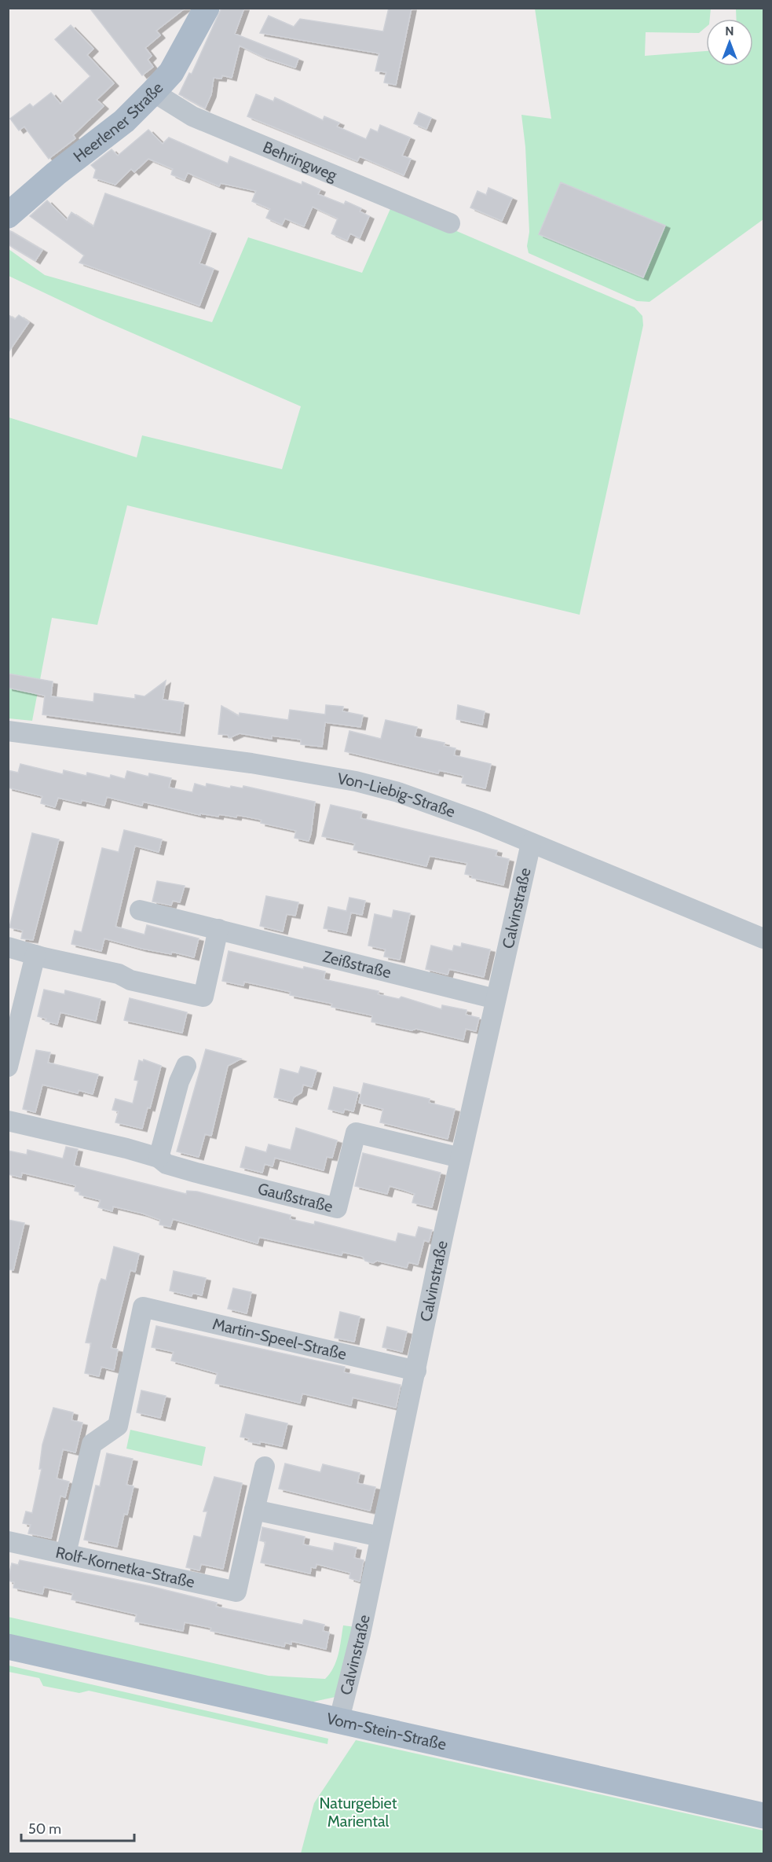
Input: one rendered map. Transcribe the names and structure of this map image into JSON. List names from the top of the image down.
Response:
{
  "streets": {
    "main road": ["Heerlener Straße", "Vom-Stein-Straße"],
    "street": [
      "Behringweg",
      "Von-Liebig-Straße",
      "Calvinstraße",
      "Zeißstraße",
      "Gaußstraße",
      "Martin-Speel-Straße",
      "Rolf-Kornetka-Straße"
    ]
  },
  "crossings": [
    ["Heerlener Straße", "Behringweg"],
    ["Von-Liebig-Straße", "Calvinstraße"],
    ["Calvinstraße", "Zeißstraße"],
    ["Calvinstraße", "Gaußstraße"],
    ["Calvinstraße", "Martin-Speel-Straße"],
    ["Calvinstraße", "Vom-Stein-Straße"],
    ["Martin-Speel-Straße", "Rolf-Kornetka-Straße"]
  ],
  "parks": ["Naturgebiet Mariental"],
  "scale_bar": "50 m",
  "north": "top"
}
